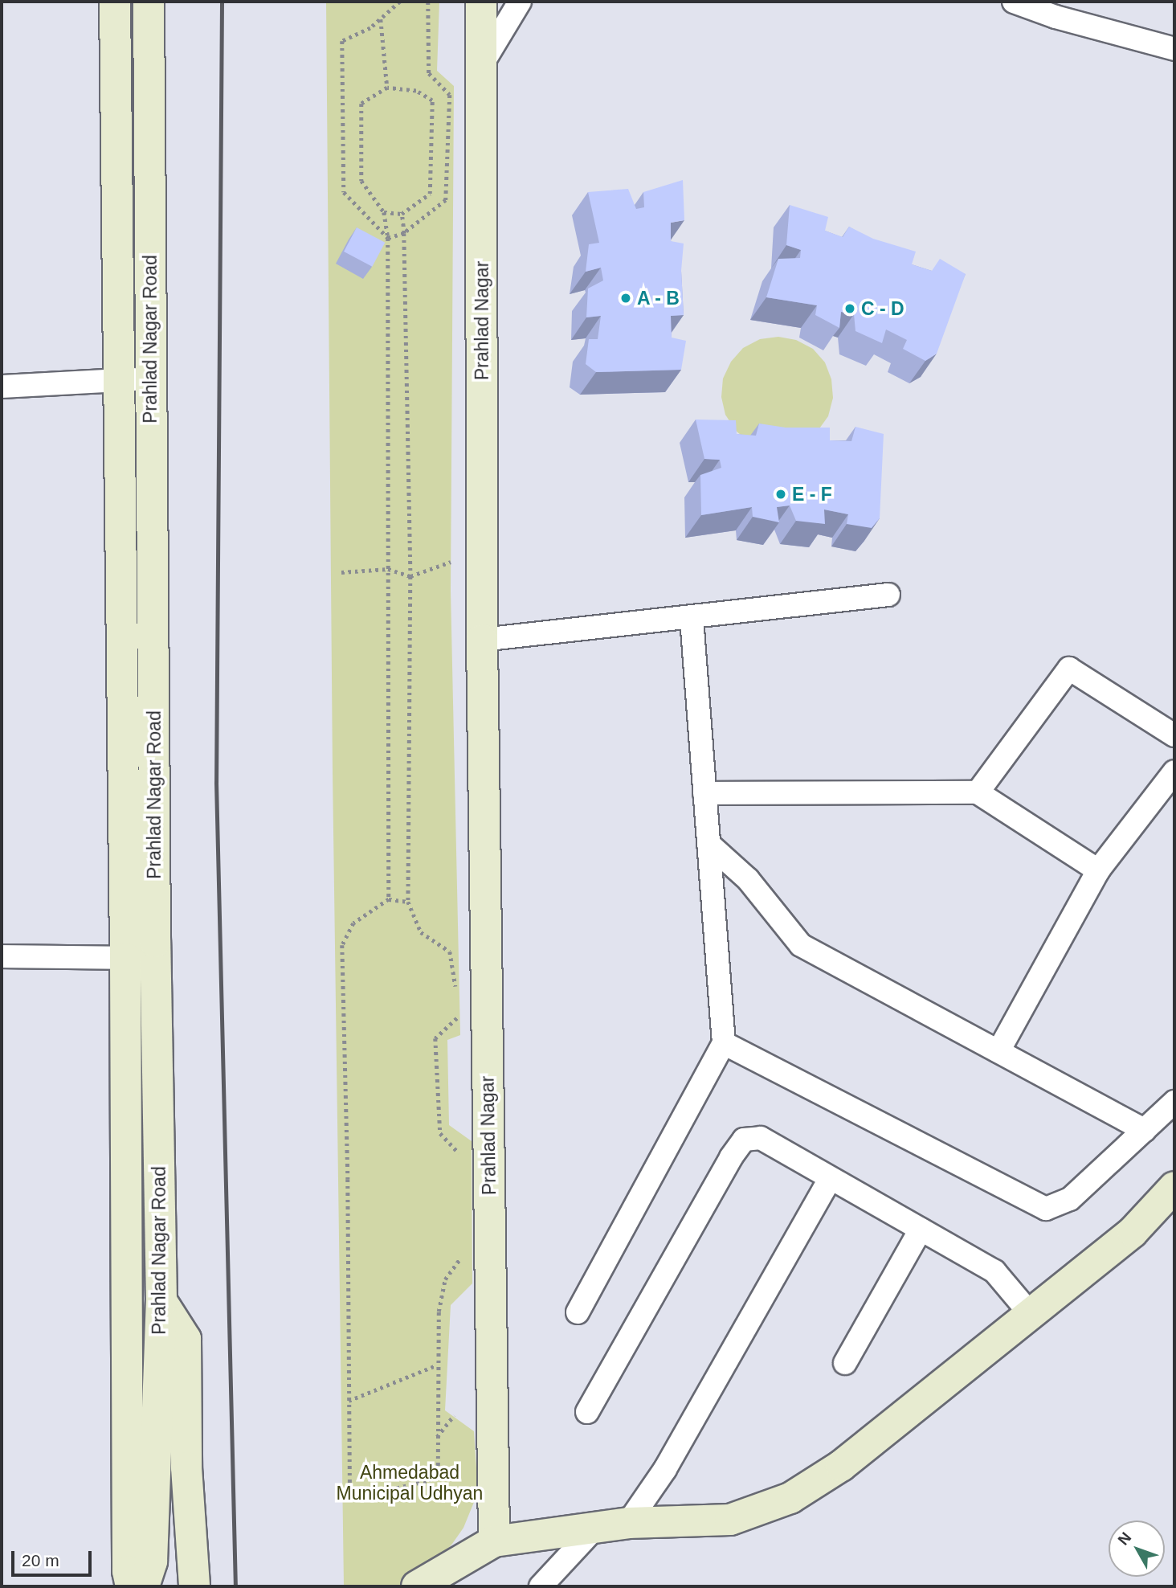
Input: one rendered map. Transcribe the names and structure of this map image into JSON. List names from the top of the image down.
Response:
{
  "streets": {
    "street": ["Prahlad Nagar", "Prahlad Nagar Road"]
  },
  "parks": ["Ahmedabad Municipal Udhyan"],
  "places": ["A - B", "C - D", "E - F"],
  "scale_bar": "20 m",
  "north": "top left"
}
